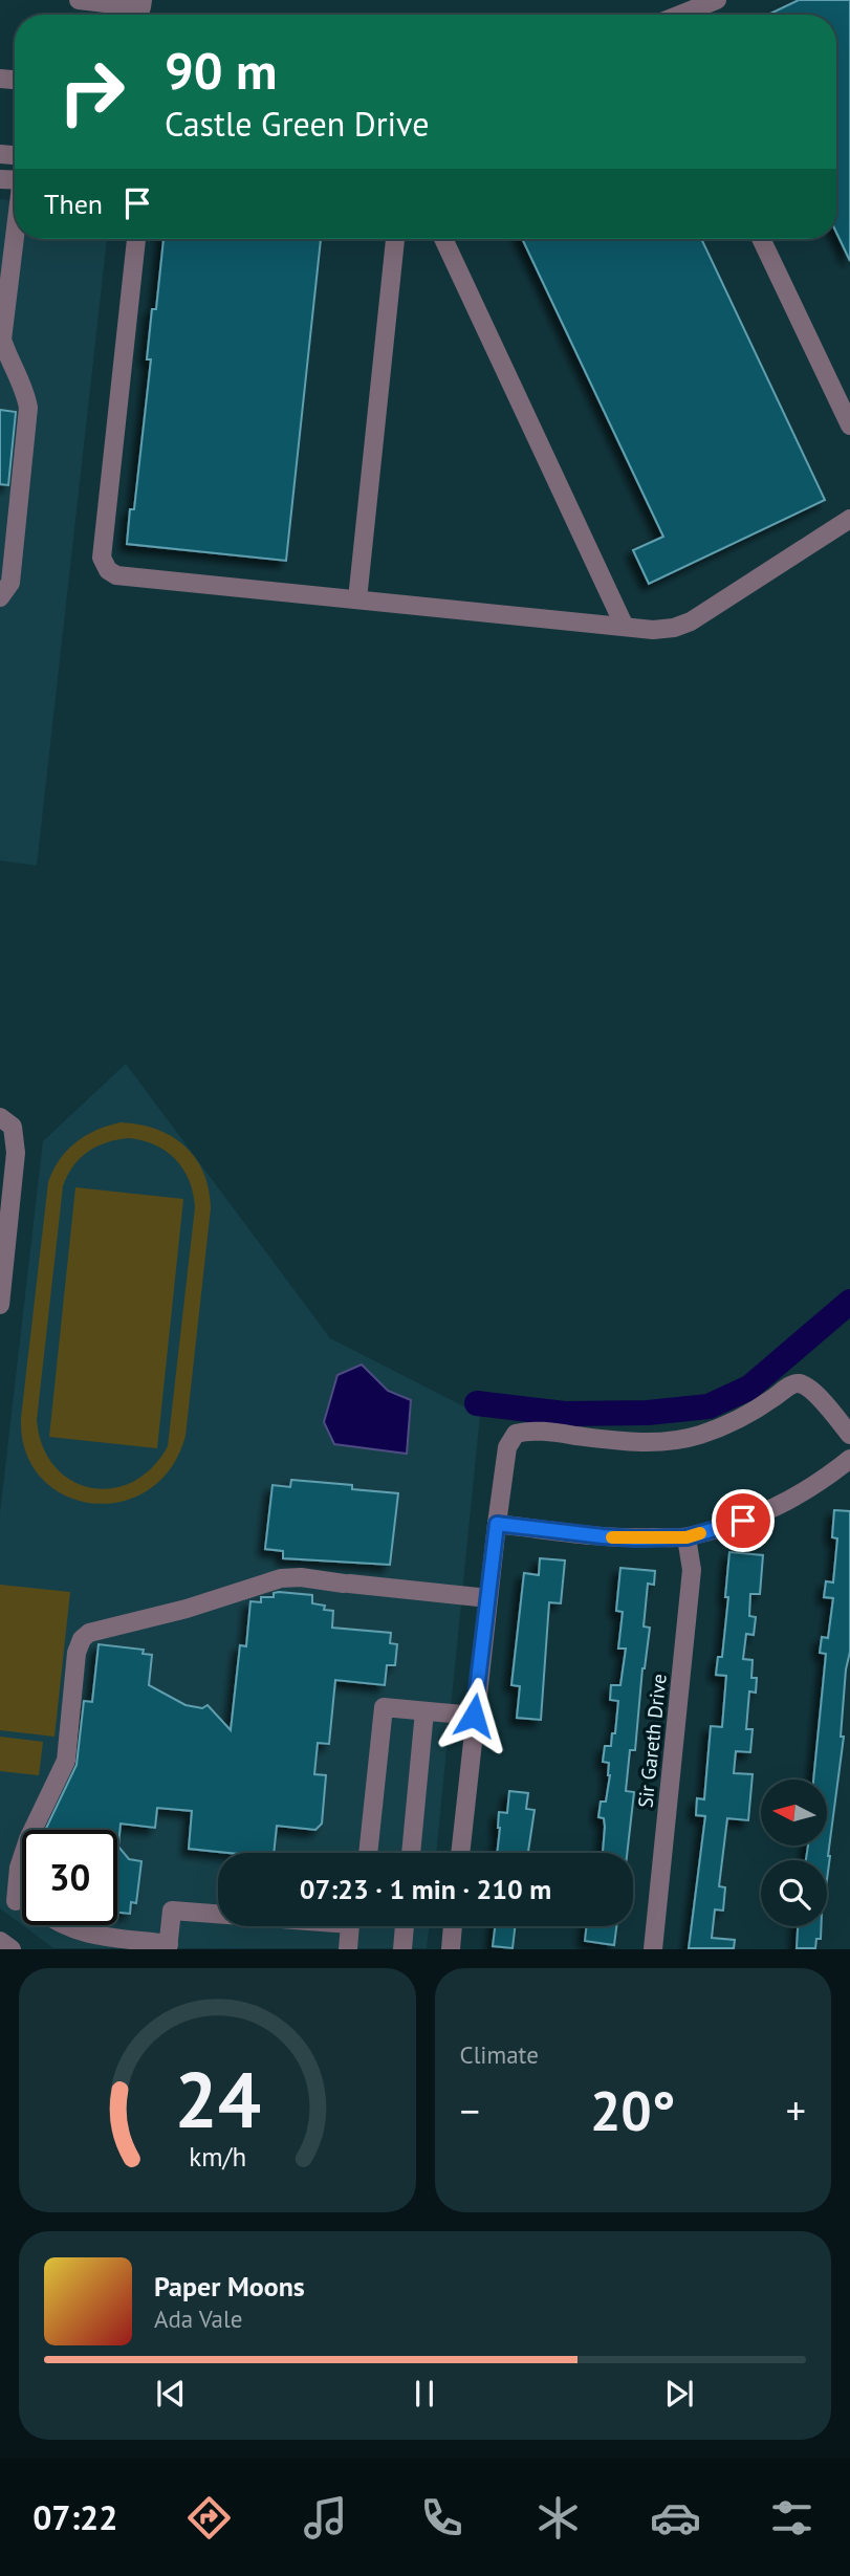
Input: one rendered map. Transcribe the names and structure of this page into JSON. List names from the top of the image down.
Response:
{
  "streets": {
    "street": ["Sir Gareth Drive"]
  },
  "north": "left",
  "page": {
    "turn": ["90 m", "Castle Green Drive"],
    "then": "Then",
    "limit": "30",
    "trip": "07:23 · 1 min · 210 m",
    "tile": "Climate",
    "heat": ["−", "20°", "+"],
    "song": ["Paper Moons", "Ada Vale"],
    "tabs": "07:22",
    "gauge": ["24", "km/h"]
  }
}
